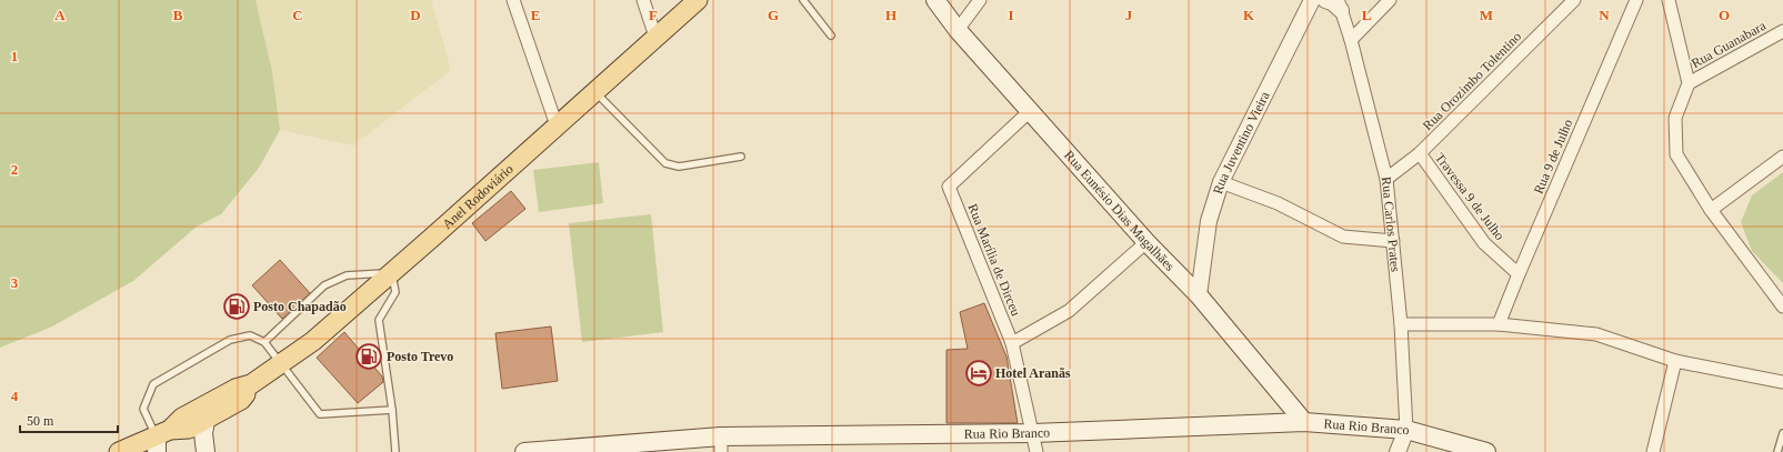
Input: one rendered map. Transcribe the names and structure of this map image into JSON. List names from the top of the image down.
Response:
{
  "streets": {
    "main road": ["Anel Rodoviário", "Rua Eunésio Dias Magalhães", "Rua Rio Branco"],
    "street": [
      "Rua Guanabara",
      "Rua Orozimbo Tolentino",
      "Rua Juventino Vieira",
      "Rua 9 de Julho",
      "Travessa 9 de Julho",
      "Rua Carlos Prates",
      "Rua Marília de Dirceu"
    ]
  },
  "crossings": [
    ["Rua Orozimbo Tolentino", "Travessa 9 de Julho"],
    ["Rua Orozimbo Tolentino", "Rua Carlos Prates"],
    ["Rua Juventino Vieira", "Rua Eunésio Dias Magalhães"],
    ["Rua 9 de Julho", "Travessa 9 de Julho"],
    ["Rua Eunésio Dias Magalhães", "Rua Marília de Dirceu"],
    ["Rua Eunésio Dias Magalhães", "Rua Rio Branco"],
    ["Rua Carlos Prates", "Rua Rio Branco"],
    ["Rua Marília de Dirceu", "Rua Rio Branco"]
  ],
  "places": {
    "fuel station": ["Posto Chapadão", "Posto Trevo"],
    "hotel": ["Hotel Aranãs"]
  },
  "scale_bar": "50 m",
  "grid": {
    "columns": [
      "A",
      "B",
      "C",
      "D",
      "E",
      "F",
      "G",
      "H",
      "I",
      "J",
      "K",
      "L",
      "M",
      "N",
      "O"
    ],
    "rows": [
      "1",
      "2",
      "3",
      "4"
    ]
  }
}
